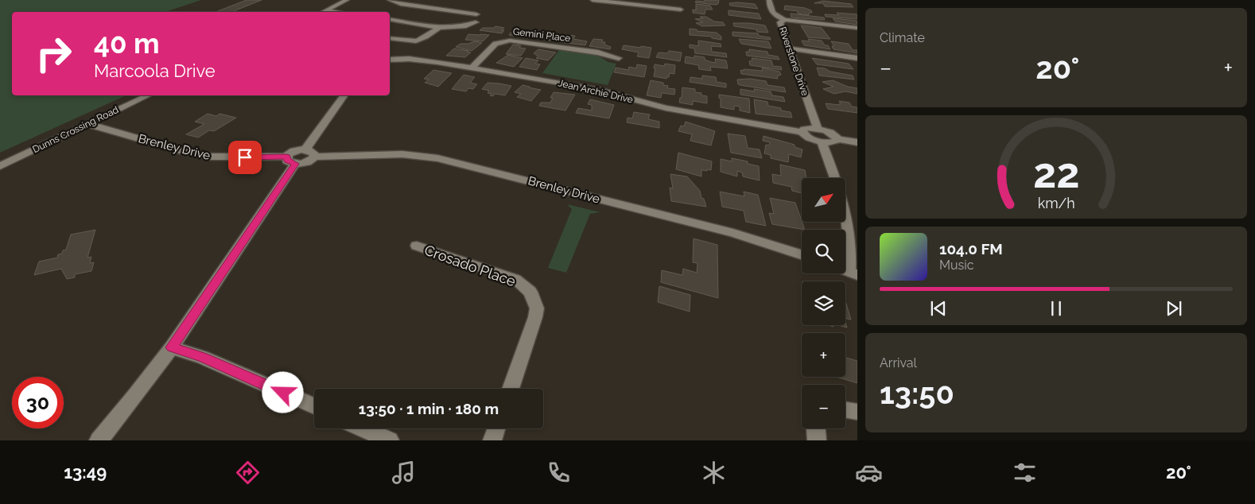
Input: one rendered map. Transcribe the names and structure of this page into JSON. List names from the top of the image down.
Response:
{
  "streets": {
    "street": [
      "Gemini Place",
      "Riverstone Drive",
      "Jean Archie Drive",
      "Dunns Crossing Road",
      "Brenley Drive",
      "Crosado Place"
    ]
  },
  "crossings": [
    ["Gemini Place", "Jean Archie Drive"],
    ["Dunns Crossing Road", "Brenley Drive"]
  ],
  "north": "top right",
  "page": {
    "tile": [
      "Climate",
      ["Arrival", "13:50"]
    ],
    "turn": ["40 m", "Marcoola Drive"],
    "heat": ["−", "20°", "+"],
    "map_buttons": ["+", "−"],
    "song": ["104.0 FM", "Music"],
    "limit": "30",
    "trip": "13:50 · 1 min · 180 m",
    "tabs": ["13:49", "20°"],
    "gauge": ["22", "km/h"]
  }
}
